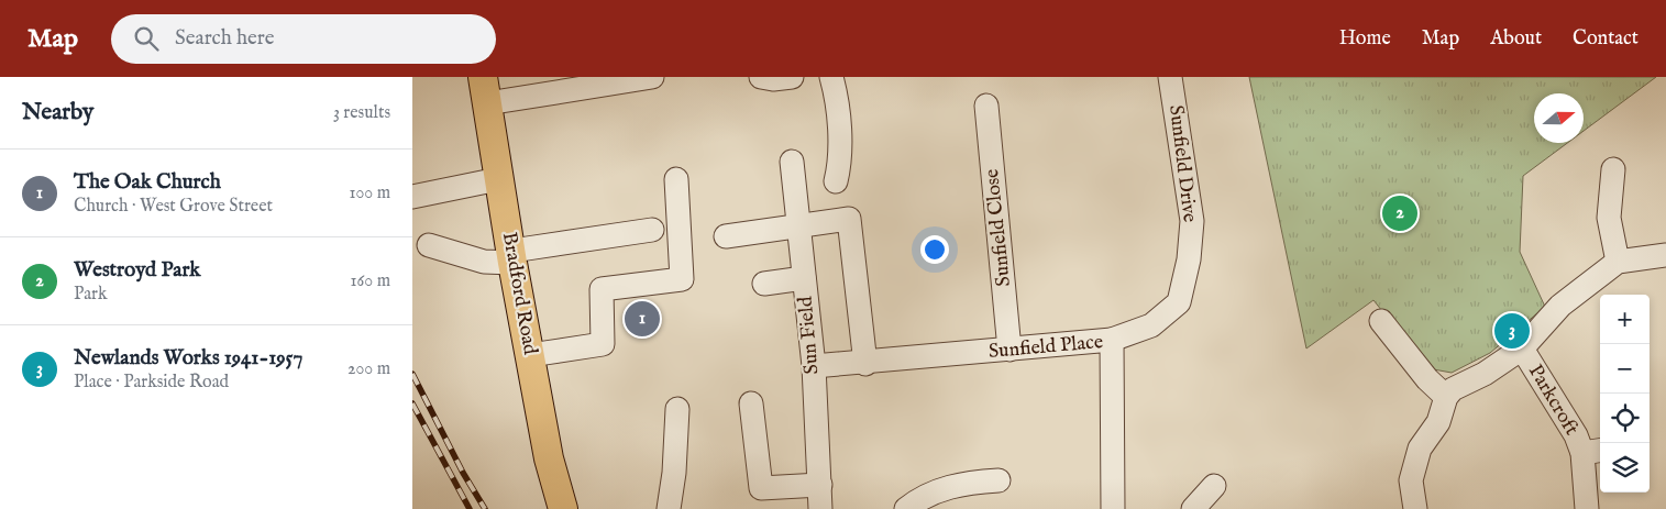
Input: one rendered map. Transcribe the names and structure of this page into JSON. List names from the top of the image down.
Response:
{
  "streets": {
    "main road": ["Bradford Road"],
    "street": [
      "Sunfield Drive",
      "Sunfield Close",
      "Sun Field",
      "Sunfield Place",
      "Parkcroft"
    ]
  },
  "crossings": [
    ["Sunfield Drive", "Sunfield Place"],
    ["Sunfield Close", "Sunfield Place"],
    ["Sun Field", "Sunfield Place"]
  ],
  "north": "right",
  "page": {
    "header": "Map",
    "search": "Search here",
    "nav": [
      "Home",
      "Map",
      "About",
      "Contact"
    ],
    "heading": ["Nearby", "3 results"],
    "list": [
      {
        "mark": "1",
        "name": "The Oak Church",
        "note": "Church · West Grove Street",
        "value": "100 m"
      },
      {
        "mark": "2",
        "name": "Westroyd Park",
        "note": "Park",
        "value": "160 m"
      },
      {
        "mark": "3",
        "name": "Newlands Works 1941-1957",
        "note": "Place · Parkside Road",
        "value": "200 m"
      }
    ],
    "pins": ["2", "1", "3"],
    "map_buttons": ["+", "−"]
  }
}
